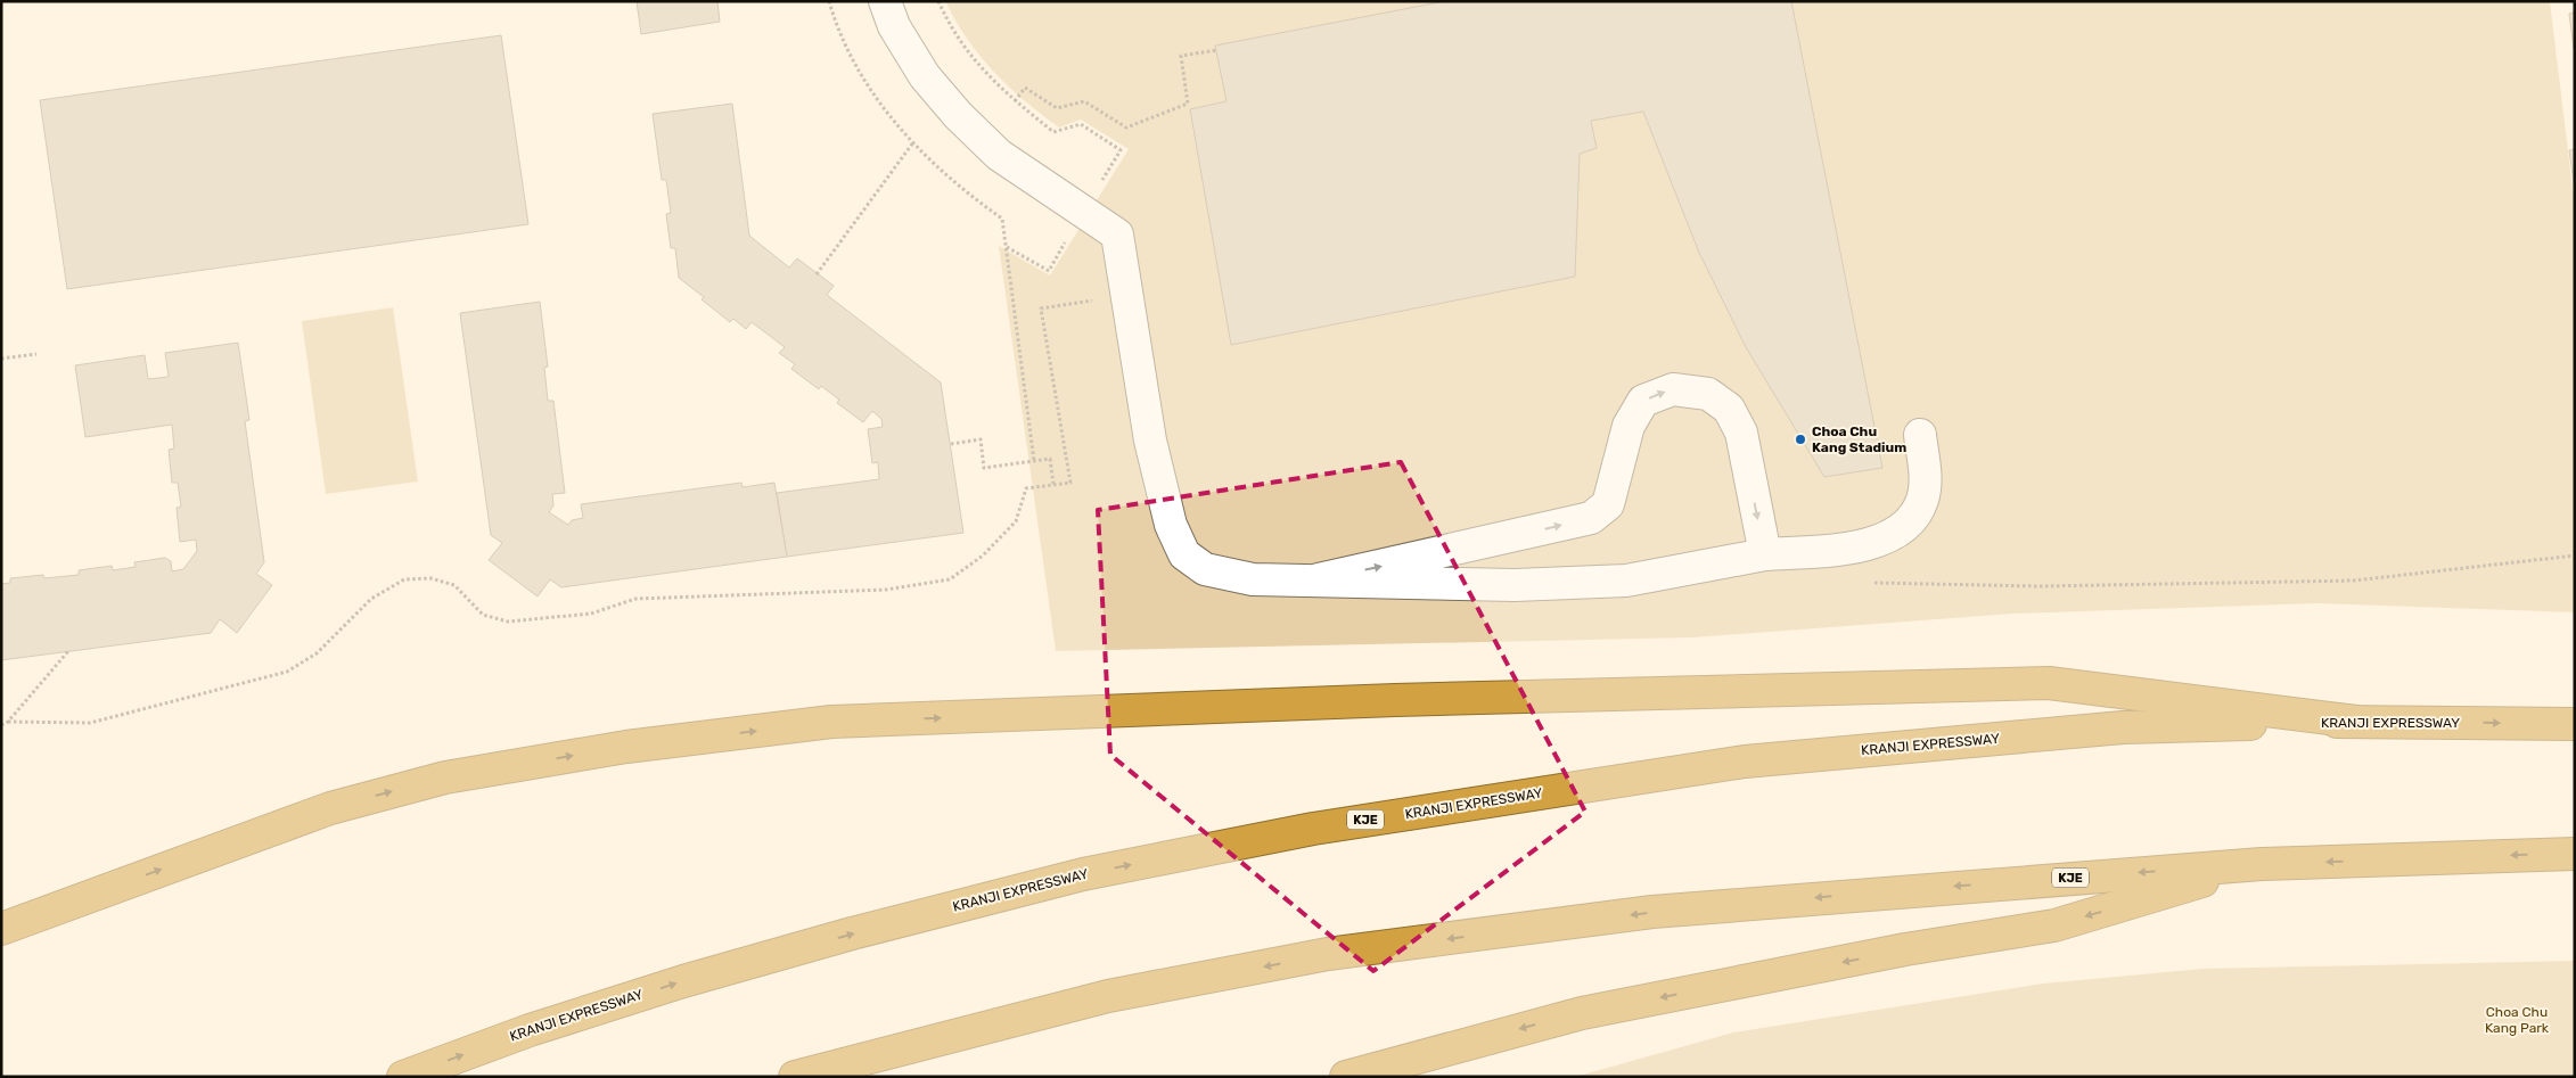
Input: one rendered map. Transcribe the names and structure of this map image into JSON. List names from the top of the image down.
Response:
{
  "streets": {
    "highway": ["KRANJI EXPRESSWAY", "KJE"]
  },
  "parks": ["Choa Chu Kang Park"],
  "places": ["Choa Chu Kang Stadium"]
}
